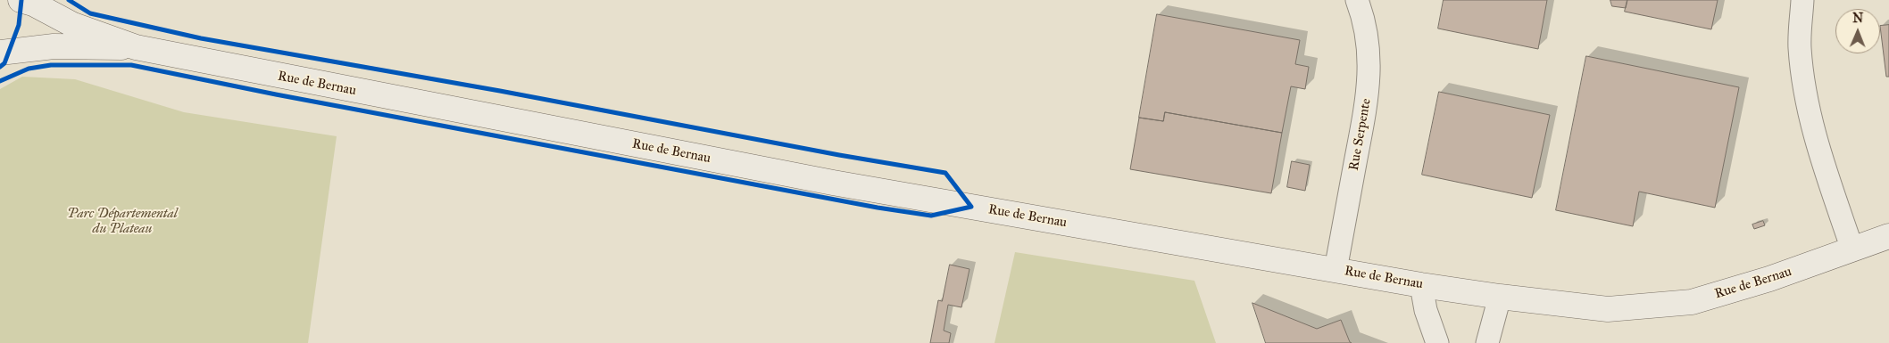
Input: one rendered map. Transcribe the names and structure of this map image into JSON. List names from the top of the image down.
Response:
{
  "streets": {
    "street": ["Rue de Bernau", "Rue Serpente"]
  },
  "crossings": [
    ["Rue de Bernau", "Rue Serpente"]
  ],
  "parks": ["Parc Départemental du Plateau"],
  "north": "top"
}
